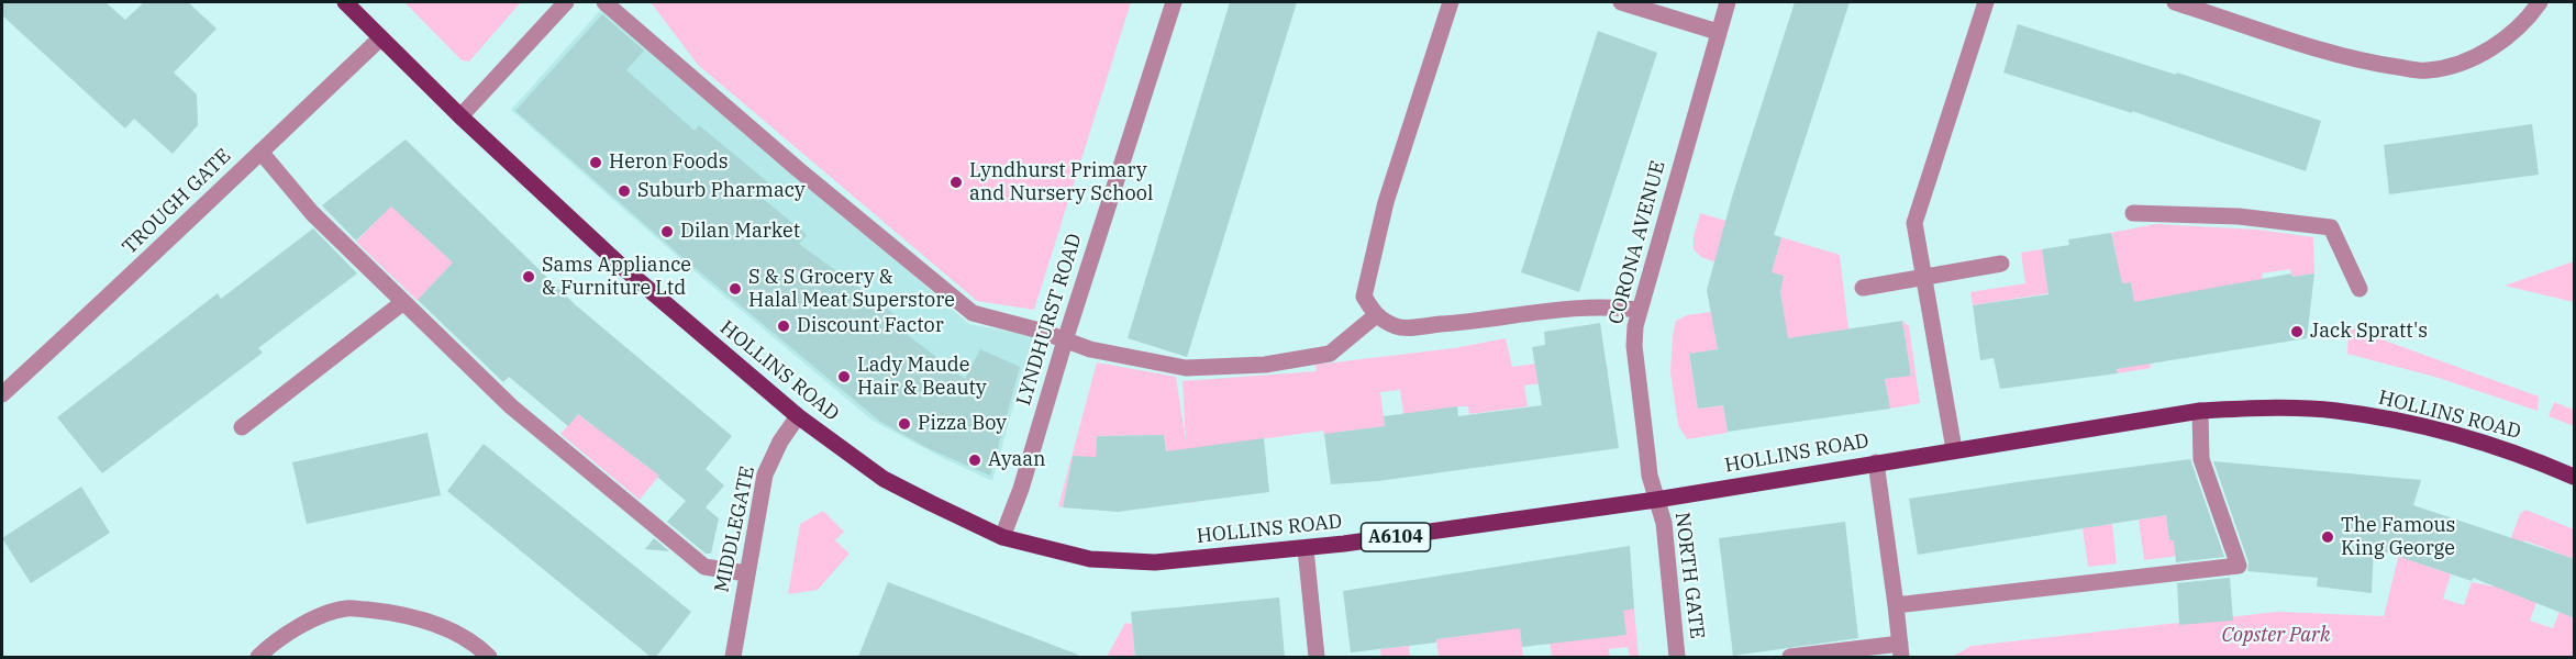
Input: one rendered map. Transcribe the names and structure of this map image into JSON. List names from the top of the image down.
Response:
{
  "streets": {
    "main road": ["HOLLINS ROAD", "A6104"],
    "street": [
      "TROUGH GATE",
      "CORONA AVENUE",
      "LYNDHURST ROAD",
      "MIDDLEGATE",
      "NORTH GATE"
    ]
  },
  "crossings": [
    ["TROUGH GATE", "HOLLINS ROAD"],
    ["CORONA AVENUE", "HOLLINS ROAD"],
    ["CORONA AVENUE", "NORTH GATE"],
    ["LYNDHURST ROAD", "HOLLINS ROAD"],
    ["HOLLINS ROAD", "MIDDLEGATE"],
    ["HOLLINS ROAD", "NORTH GATE"]
  ],
  "parks": ["Copster Park"],
  "places": [
    "Heron Foods",
    "Lyndhurst Primary and Nursery School",
    "Suburb Pharmacy",
    "Dilan Market",
    "Sams Appliance & Furniture Ltd",
    "S & S Grocery & Halal Meat Superstore",
    "Discount Factor",
    "Jack Spratt's",
    "Lady Maude Hair & Beauty",
    "Pizza Boy",
    "Ayaan",
    "The Famous King George"
  ]
}
